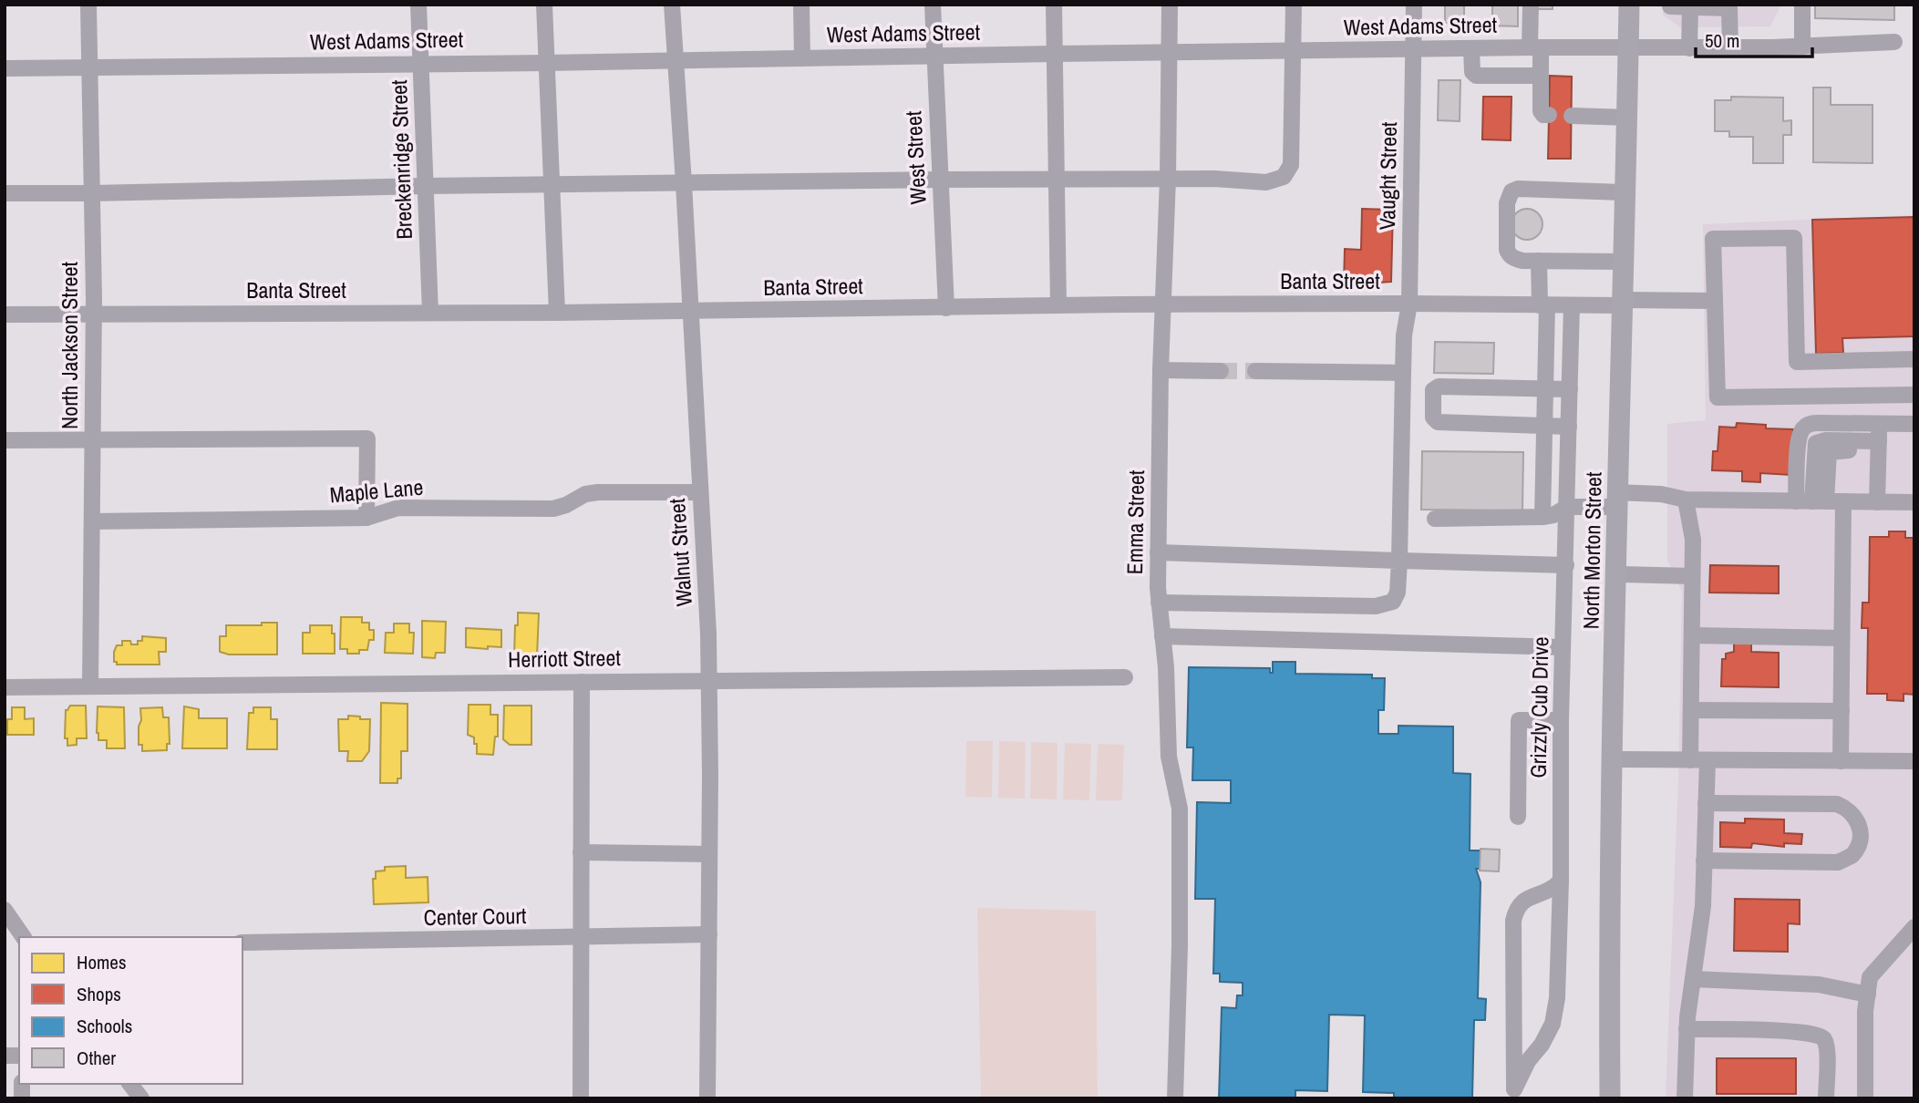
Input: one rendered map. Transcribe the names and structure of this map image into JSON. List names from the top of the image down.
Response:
{
  "streets": {
    "main road": ["North Morton Street"],
    "street": [
      "West Adams Street",
      "West Street",
      "Breckenridge Street",
      "Vaught Street",
      "Banta Street",
      "North Jackson Street",
      "Maple Lane",
      "Emma Street",
      "Walnut Street",
      "Herriott Street",
      "Grizzly Cub Drive",
      "Center Court"
    ]
  },
  "crossings": [
    ["West Adams Street", "West Street"],
    ["West Adams Street", "Breckenridge Street"],
    ["West Adams Street", "Vaught Street"],
    ["West Adams Street", "North Jackson Street"],
    ["West Adams Street", "Emma Street"],
    ["West Adams Street", "North Morton Street"],
    ["West Adams Street", "Walnut Street"],
    ["West Street", "Banta Street"],
    ["Breckenridge Street", "Banta Street"],
    ["Vaught Street", "Banta Street"],
    ["Vaught Street", "Emma Street"],
    ["Banta Street", "North Jackson Street"],
    ["Banta Street", "Emma Street"],
    ["Banta Street", "North Morton Street"],
    ["Banta Street", "Walnut Street"],
    ["Banta Street", "Grizzly Cub Drive"],
    ["North Jackson Street", "Maple Lane"],
    ["North Jackson Street", "Herriott Street"],
    ["Maple Lane", "Walnut Street"],
    ["Walnut Street", "Herriott Street"],
    ["Walnut Street", "Center Court"]
  ],
  "legend": [
    "Homes",
    "Shops",
    "Schools",
    "Other"
  ],
  "scale_bar": "50 m"
}
